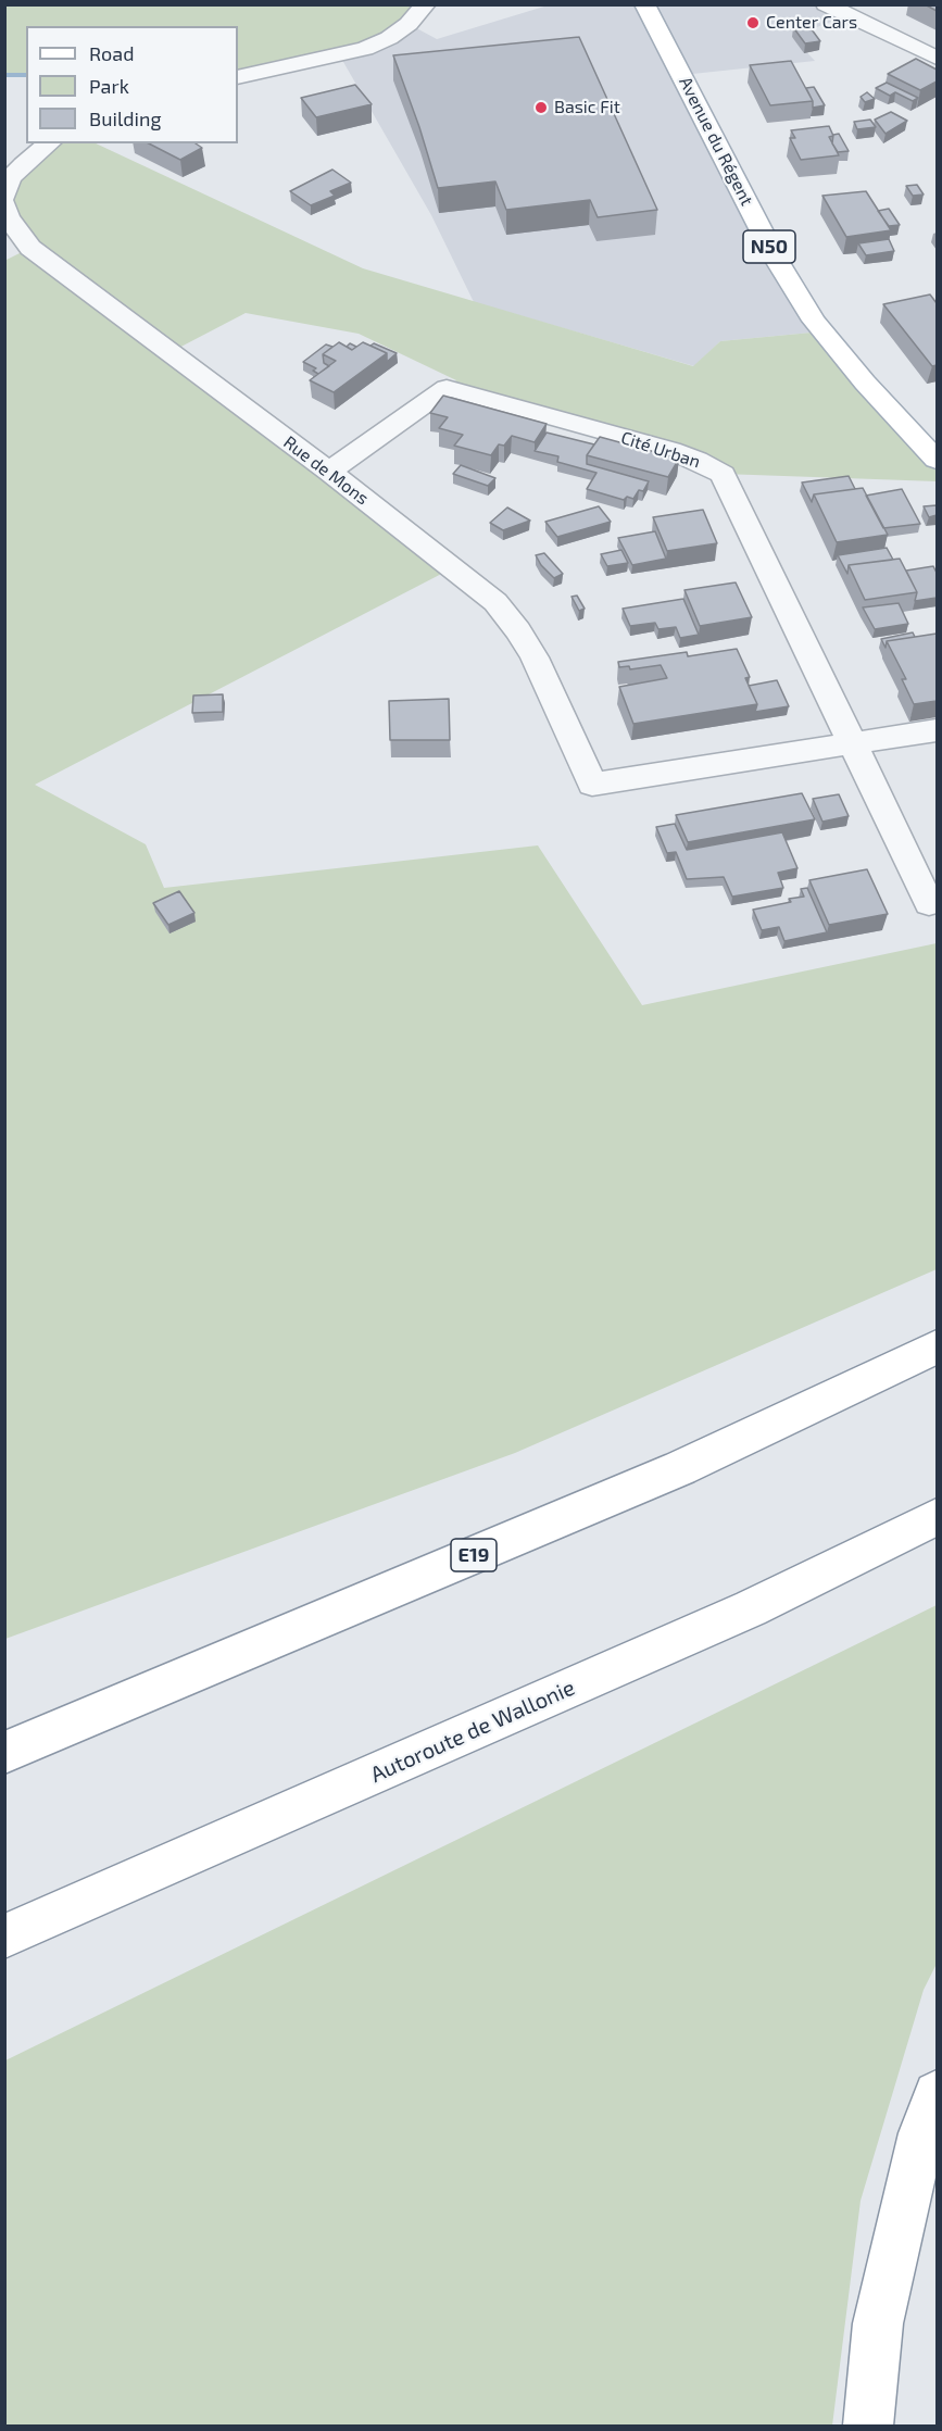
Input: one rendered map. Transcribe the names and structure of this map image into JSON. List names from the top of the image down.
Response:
{
  "streets": {
    "main road": [
      "Avenue du Régent",
      "N50",
      "E19",
      "Autoroute de Wallonie"
    ],
    "street": ["Cité Urban", "Rue de Mons"]
  },
  "crossings": [
    ["Cité Urban", "Rue de Mons"]
  ],
  "places": ["Center Cars", "Basic Fit"],
  "legend": ["Road", "Park", "Building"]
}
